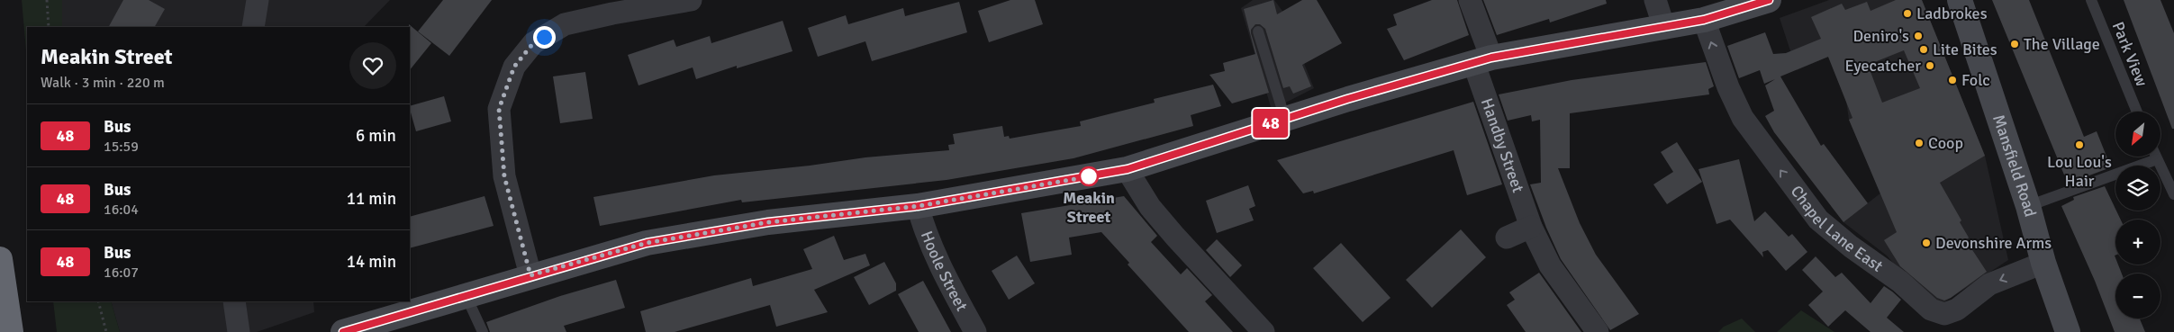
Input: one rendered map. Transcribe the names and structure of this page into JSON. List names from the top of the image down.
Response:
{
  "streets": {
    "street": [
      "Handby Street",
      "Mansfield Road",
      "Chapel Lane East",
      "Hoole Street"
    ],
    "lane": ["Park View"]
  },
  "crossings": [
    ["Mansfield Road", "Chapel Lane East"]
  ],
  "one_way": ["Chapel Lane East"],
  "places": [
    "Ladbrokes",
    "Deniro's",
    "The Village",
    "Lite Bites",
    "Eyecatcher",
    "Folc",
    "Coop",
    "Lou Lou's Hair",
    "Meakin Street",
    "Devonshire Arms"
  ],
  "lines": ["bus line 48"],
  "north": "bottom left",
  "page": {
    "on_map": "48",
    "heading": ["Meakin Street", "Walk · 3 min · 220 m"],
    "list": [
      {
        "mark": "48",
        "name": "Bus",
        "note": "15:59",
        "value": "6 min"
      },
      {
        "mark": "48",
        "name": "Bus",
        "note": "16:04",
        "value": "11 min"
      },
      {
        "mark": "48",
        "name": "Bus",
        "note": "16:07",
        "value": "14 min"
      }
    ],
    "map_buttons": ["+", "−"]
  }
}
